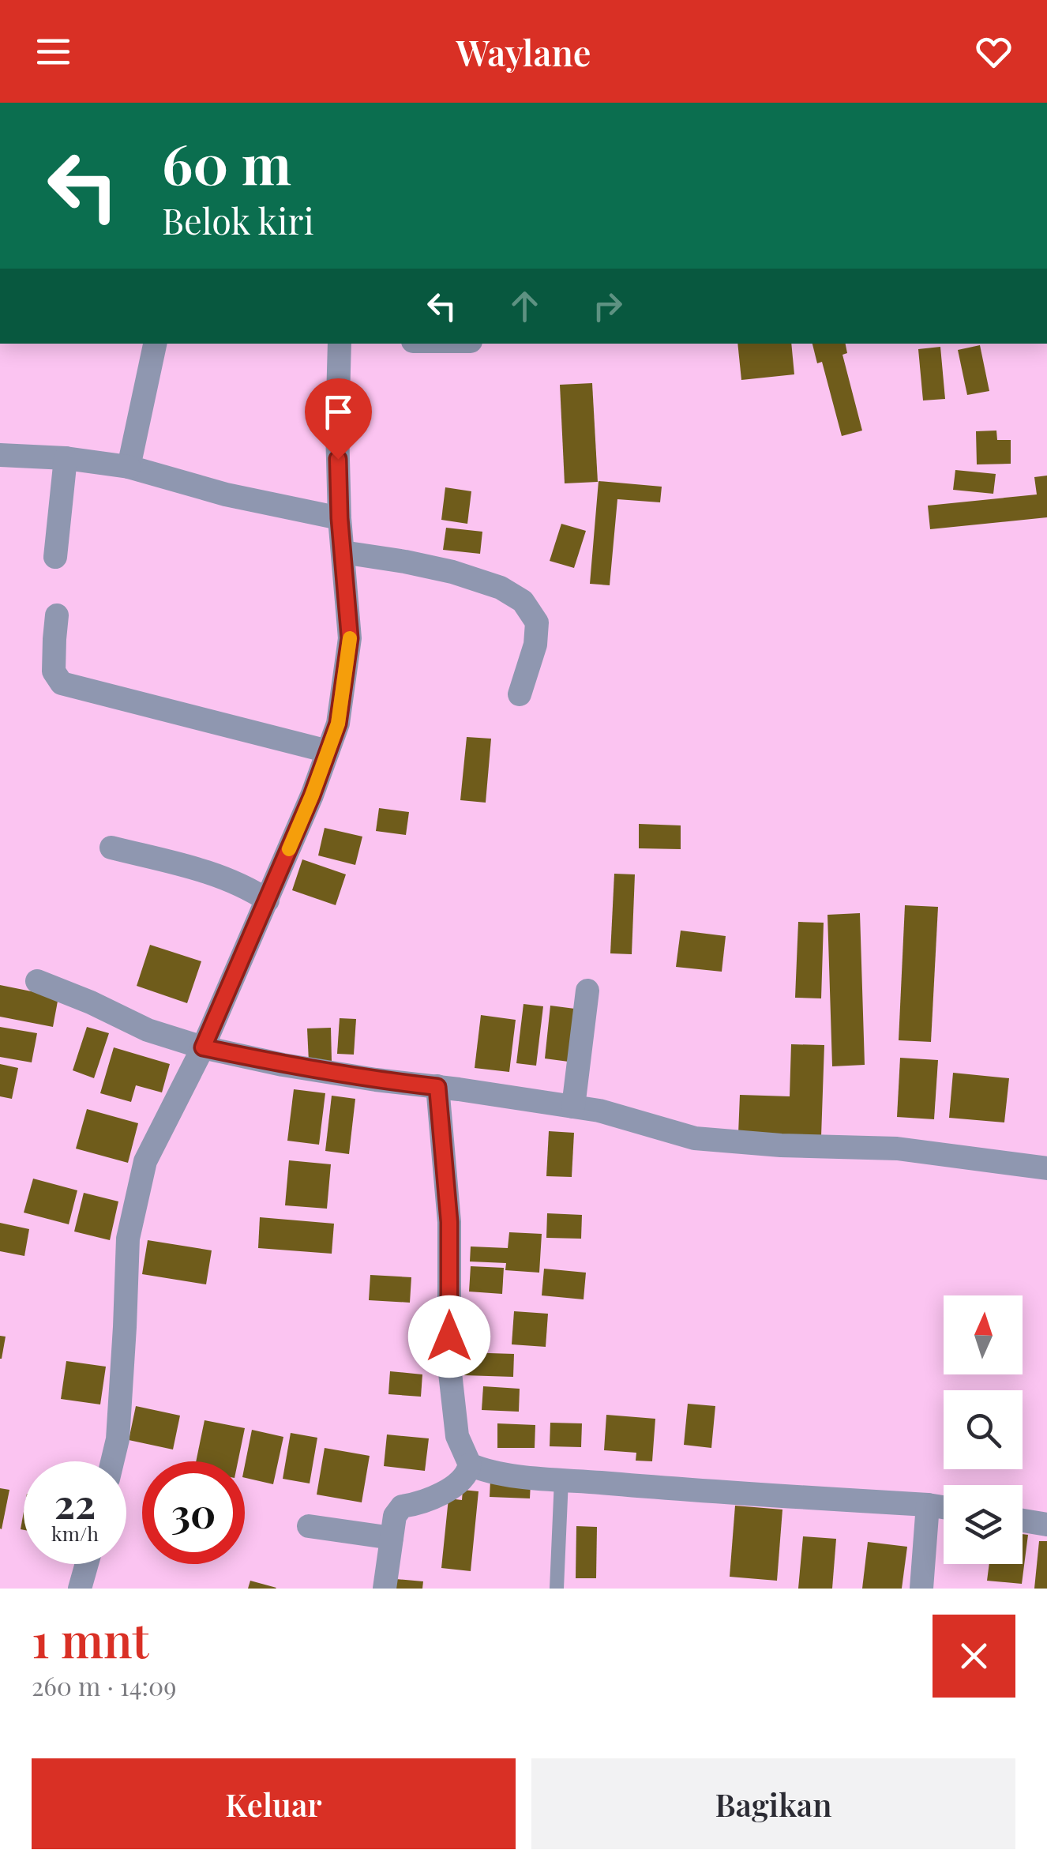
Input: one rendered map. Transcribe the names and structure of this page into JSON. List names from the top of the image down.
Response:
{
  "north": "top",
  "page": {
    "header": "Waylane",
    "turn": ["60 m", "Belok kiri"],
    "speed": "22 km/h",
    "limit": "30",
    "heading": ["1 mnt", "260 m · 14:09"],
    "buttons": ["Keluar", "Bagikan"]
  }
}
